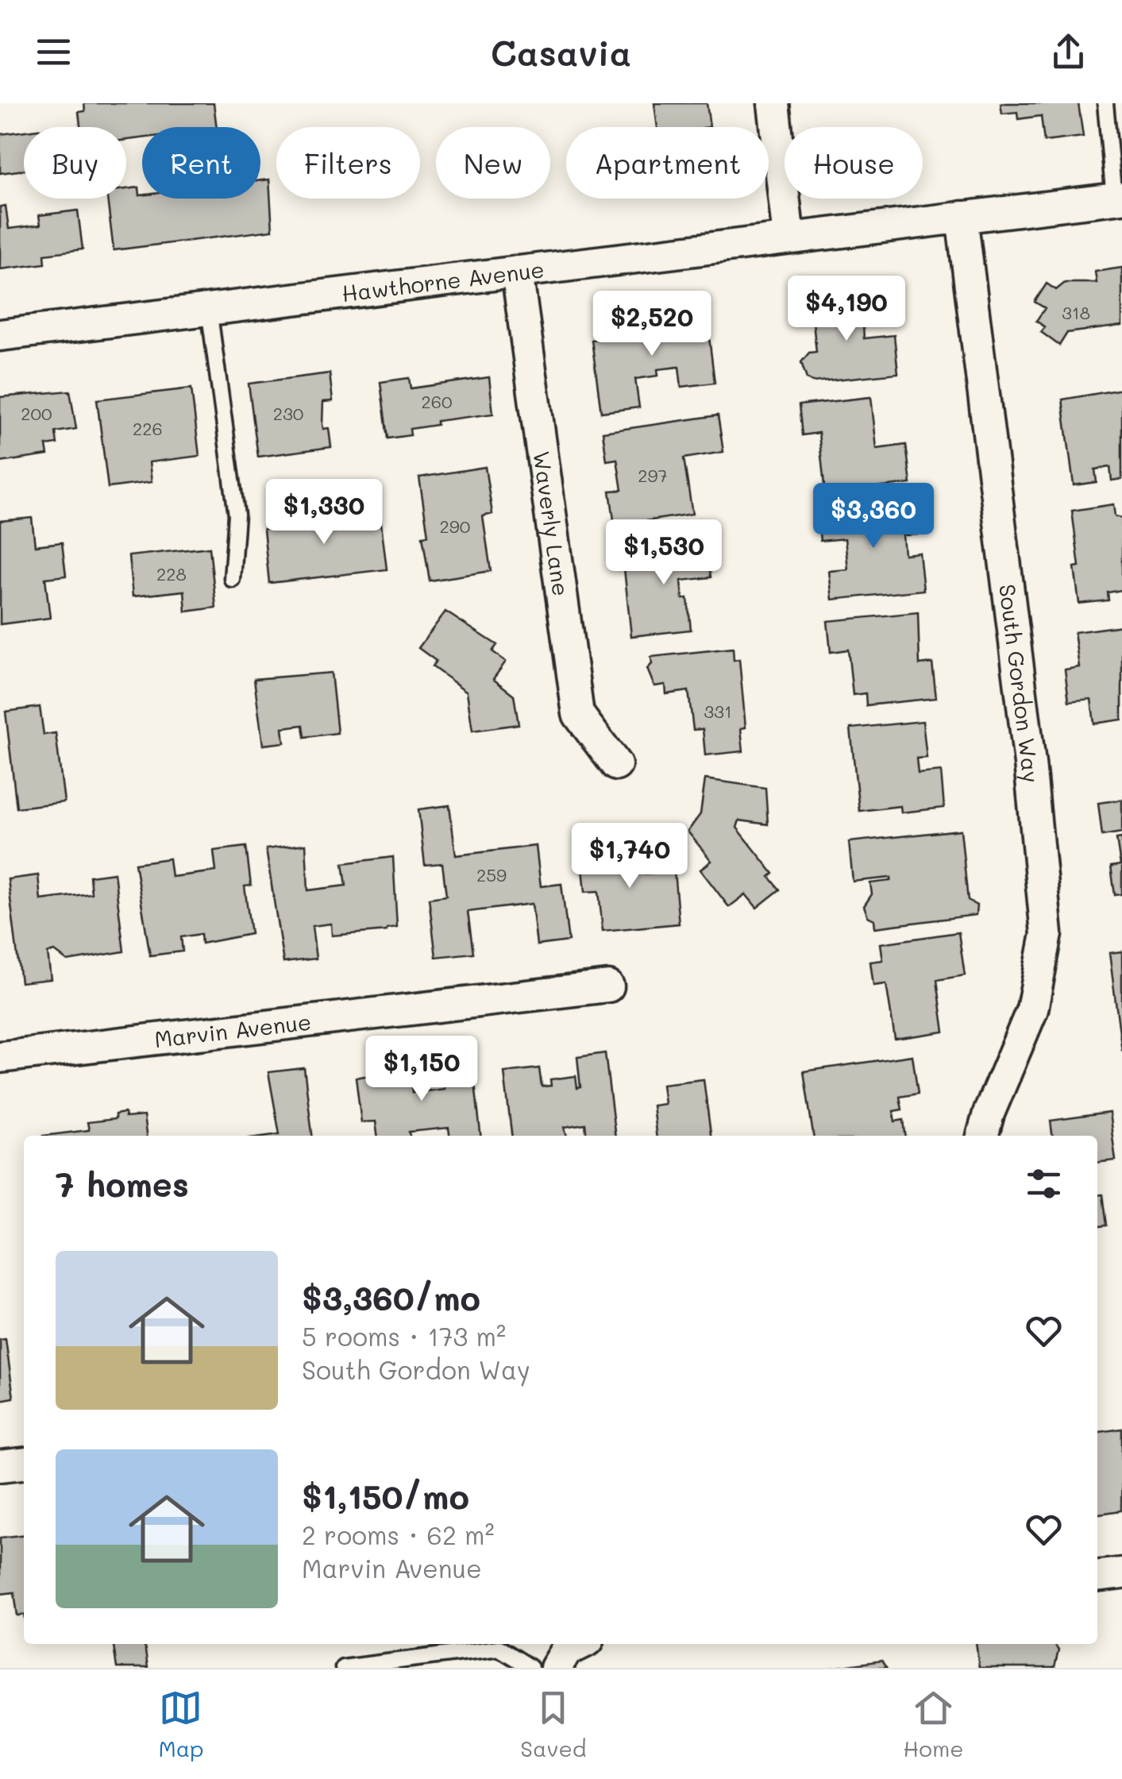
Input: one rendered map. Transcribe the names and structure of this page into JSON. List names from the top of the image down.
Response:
{
  "streets": {
    "street": [
      "Hawthorne Avenue",
      "Waverly Lane",
      "South Gordon Way",
      "Marvin Avenue"
    ]
  },
  "crossings": [
    ["Hawthorne Avenue", "Waverly Lane"],
    ["Hawthorne Avenue", "South Gordon Way"]
  ],
  "house_numbers": [
    "318",
    "260",
    "200",
    "230",
    "226",
    "297",
    "290",
    "228",
    "331",
    "259"
  ],
  "page": {
    "header": "Casavia",
    "chip": [
      "Buy",
      "Rent",
      "Filters",
      "New",
      "Apartment",
      "House"
    ],
    "price": [
      "$4,190",
      "$2,520",
      "$1,330",
      "$3,360",
      "$1,530",
      "$1,740",
      "$1,150"
    ],
    "heading": "7 homes",
    "list": [
      {
        "name": "$3,360/mo",
        "note": "5 rooms · 173 m² · South Gordon Way"
      },
      {
        "name": "$1,150/mo",
        "note": "2 rooms · 62 m² · Marvin Avenue"
      }
    ],
    "tabs": ["Map", "Saved", "Home"]
  }
}
